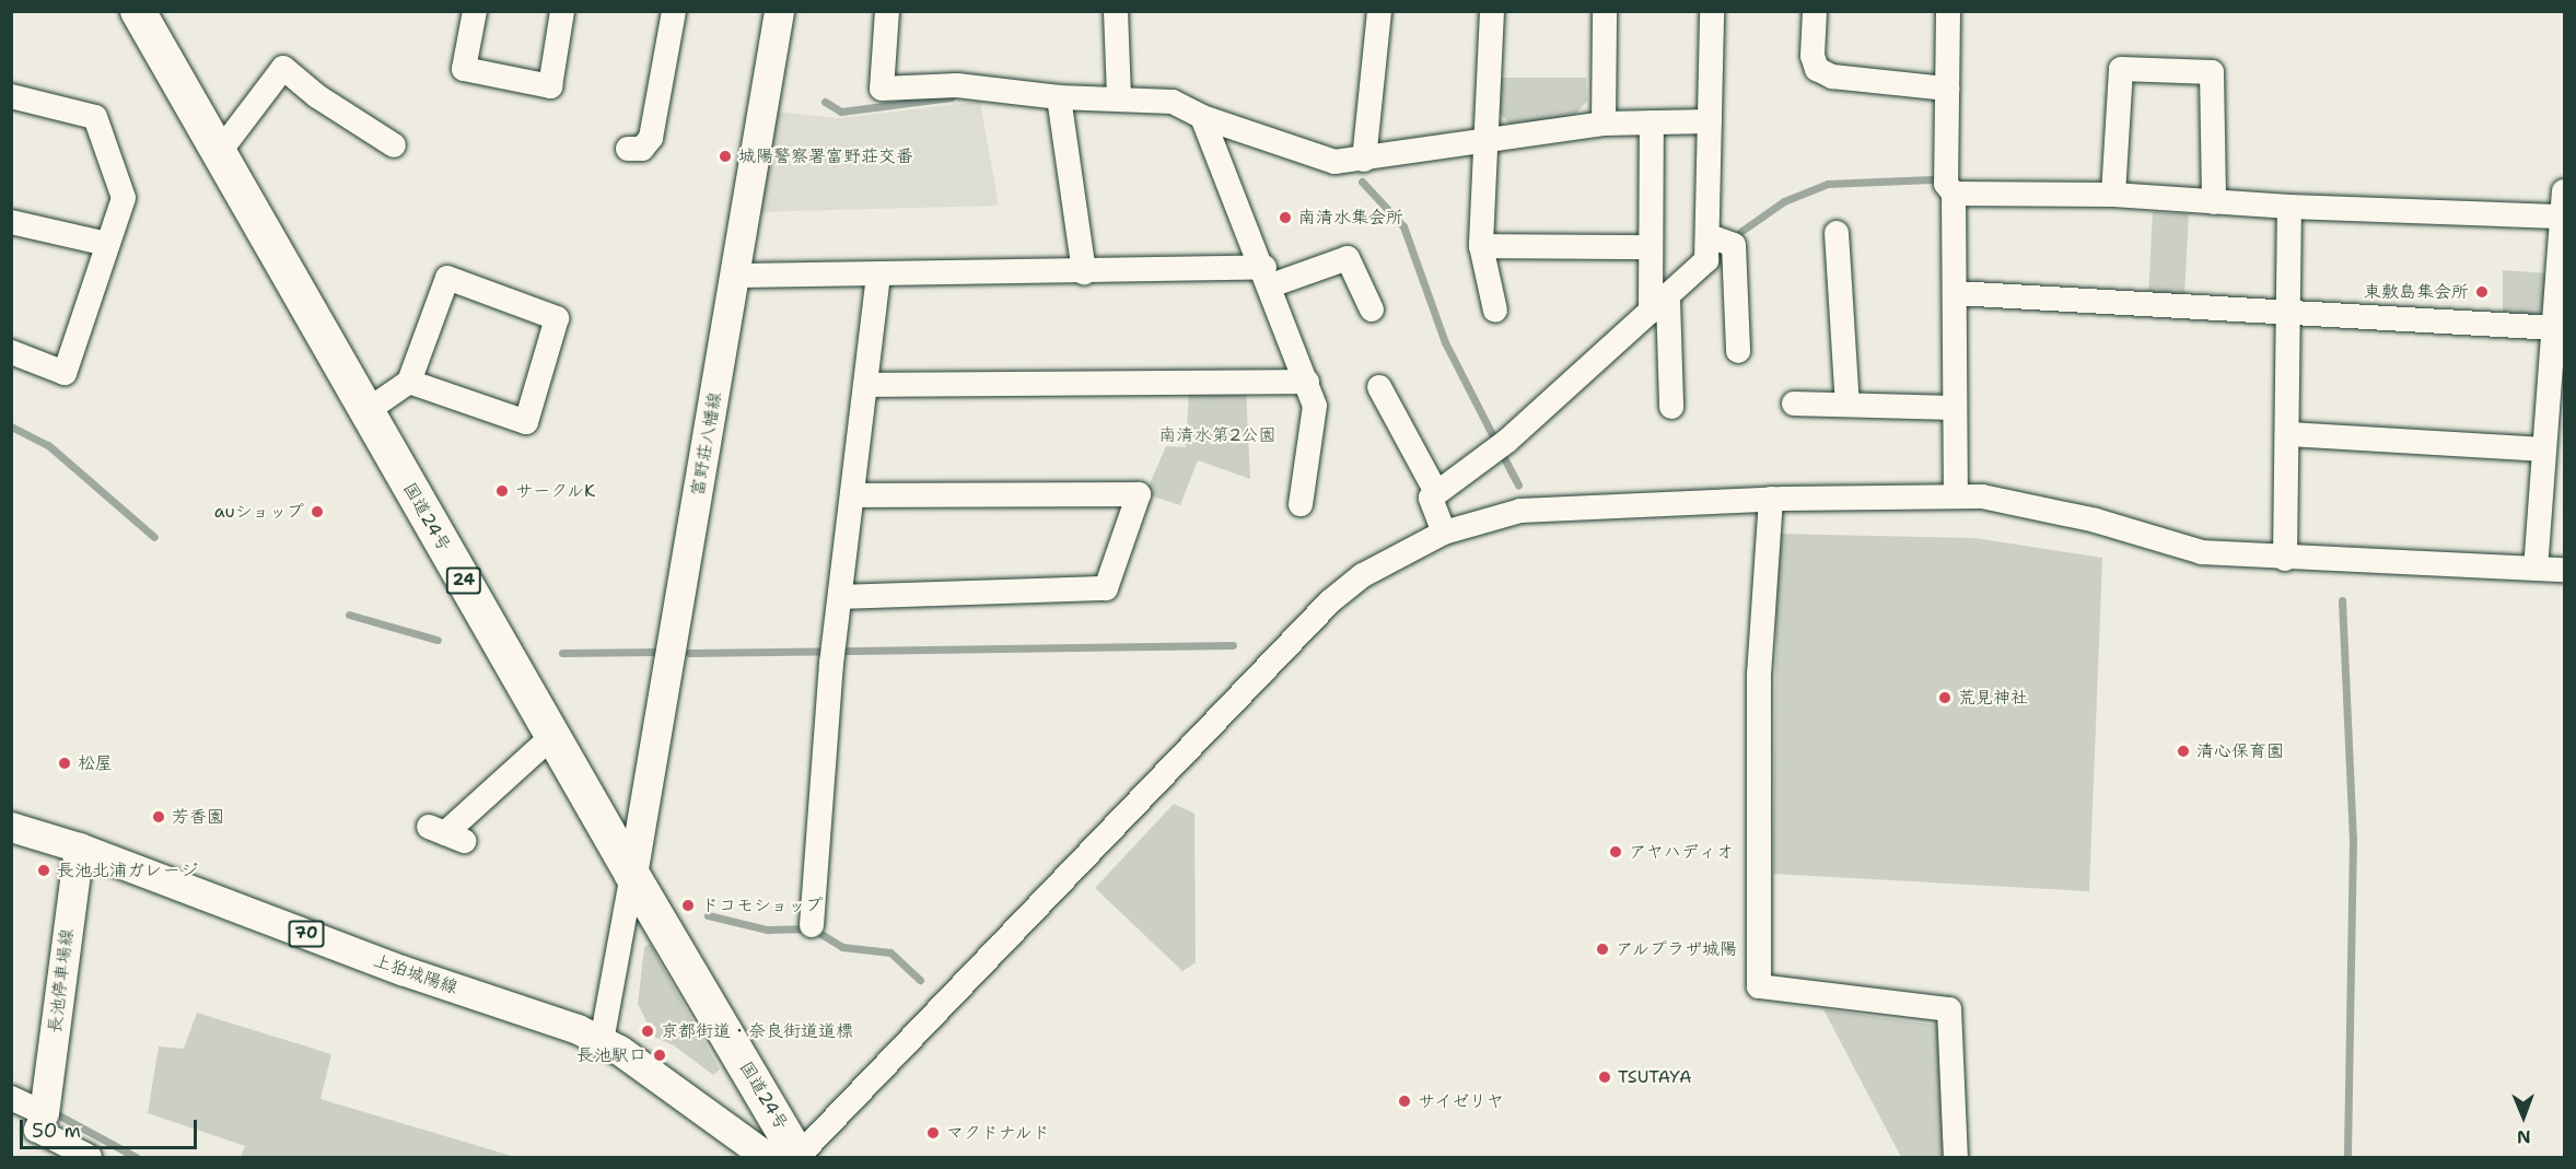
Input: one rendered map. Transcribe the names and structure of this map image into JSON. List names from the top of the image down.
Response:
{
  "streets": {
    "highway": ["国道24号", "24"],
    "main road": [
      "富野荘八幡線",
      "70",
      "上狛城陽線",
      "長池停車場線"
    ]
  },
  "crossings": [
    ["富野荘八幡線", "国道24号"],
    ["国道24号", "上狛城陽線"],
    ["上狛城陽線", "長池停車場線"]
  ],
  "parks": ["南清水第2公園"],
  "places": [
    "城陽警察署富野荘交番",
    "南清水集会所",
    "東敷島集会所",
    "サークルK",
    "auショップ",
    "荒見神社",
    "清心保育園",
    "松屋",
    "芳香園",
    "アヤハディオ",
    "長池北浦ガレージ",
    "ドコモショップ",
    "アルプラザ城陽",
    "京都街道・奈良街道道標",
    "長池駅口",
    "TSUTAYA",
    "サイゼリヤ",
    "マクドナルド"
  ],
  "scale_bar": "50 m",
  "north": "bottom"
}
